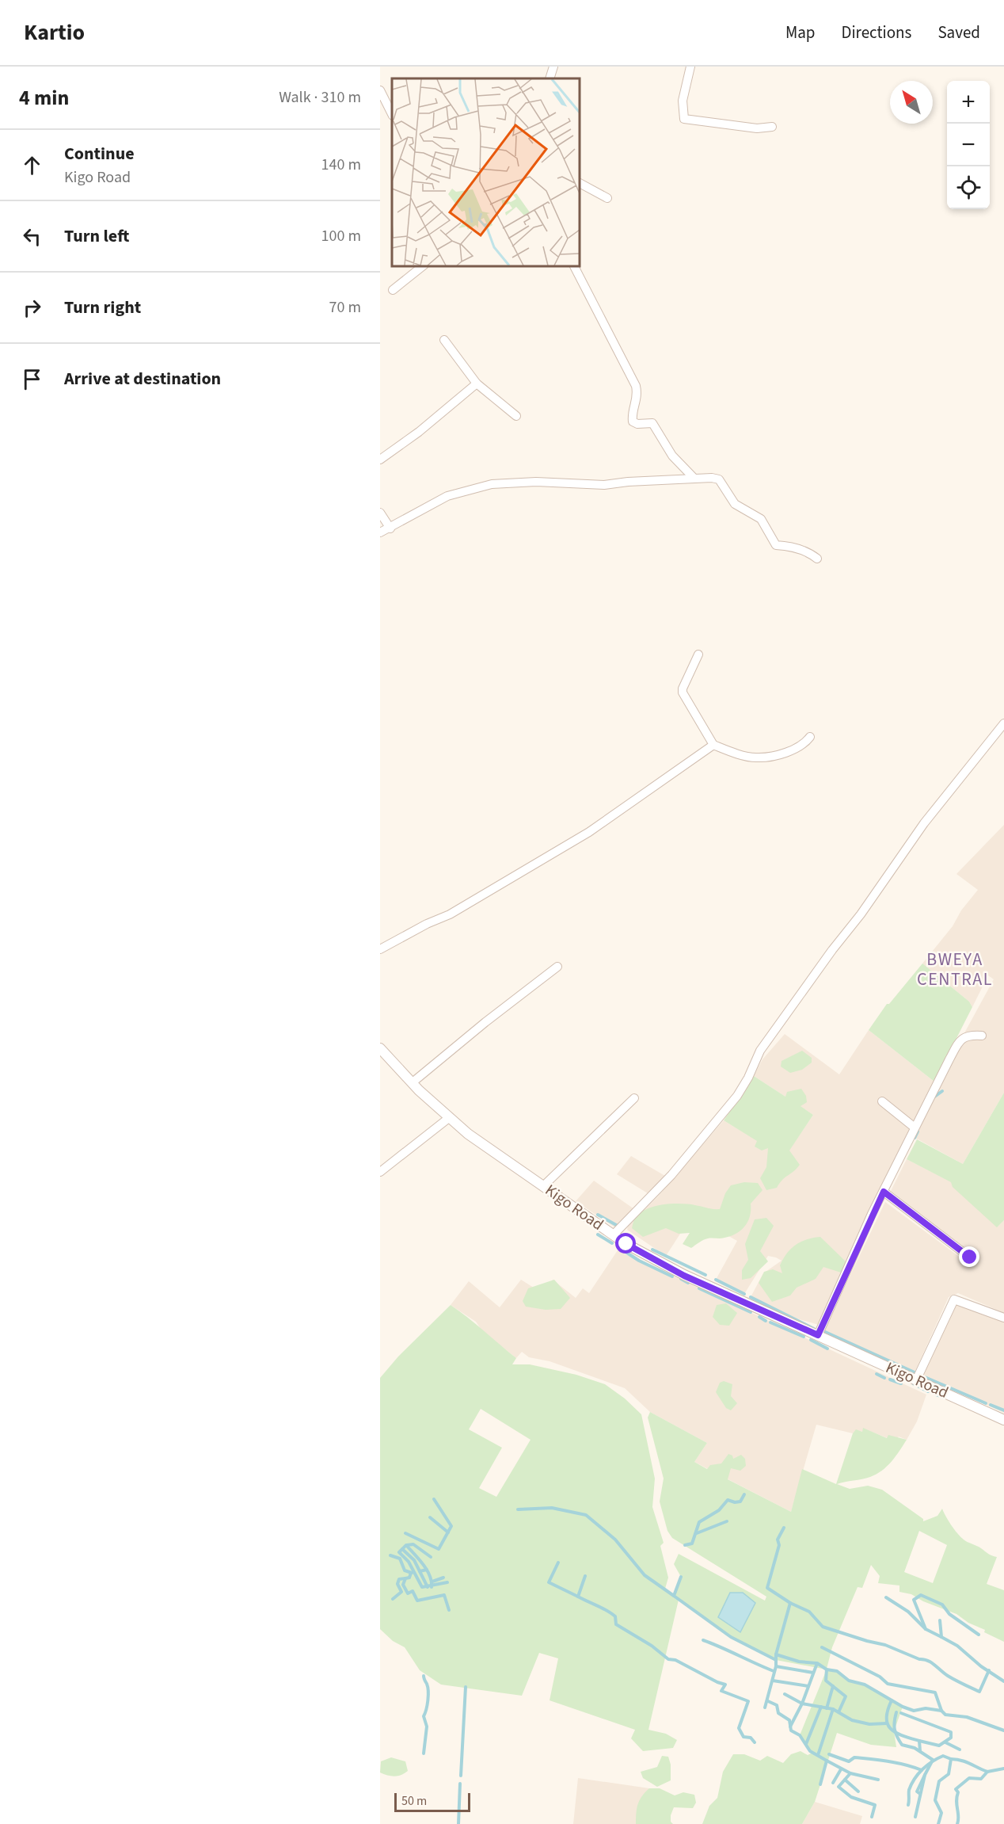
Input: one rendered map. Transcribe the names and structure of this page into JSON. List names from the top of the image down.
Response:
{
  "streets": {
    "street": ["Kigo Road"]
  },
  "districts": ["BWEYA CENTRAL"],
  "scale_bar": "50 m",
  "north": "top left",
  "page": {
    "header": "Kartio",
    "nav": ["Map", "Directions", "Saved"],
    "heading": ["4 min", "Walk · 310 m"],
    "map_buttons": ["+", "−"],
    "list": [
      ["Continue", "Kigo Road", "140 m"],
      ["Turn left", "100 m"],
      ["Turn right", "70 m"],
      "Arrive at destination"
    ],
    "scale": "50 m"
  }
}
